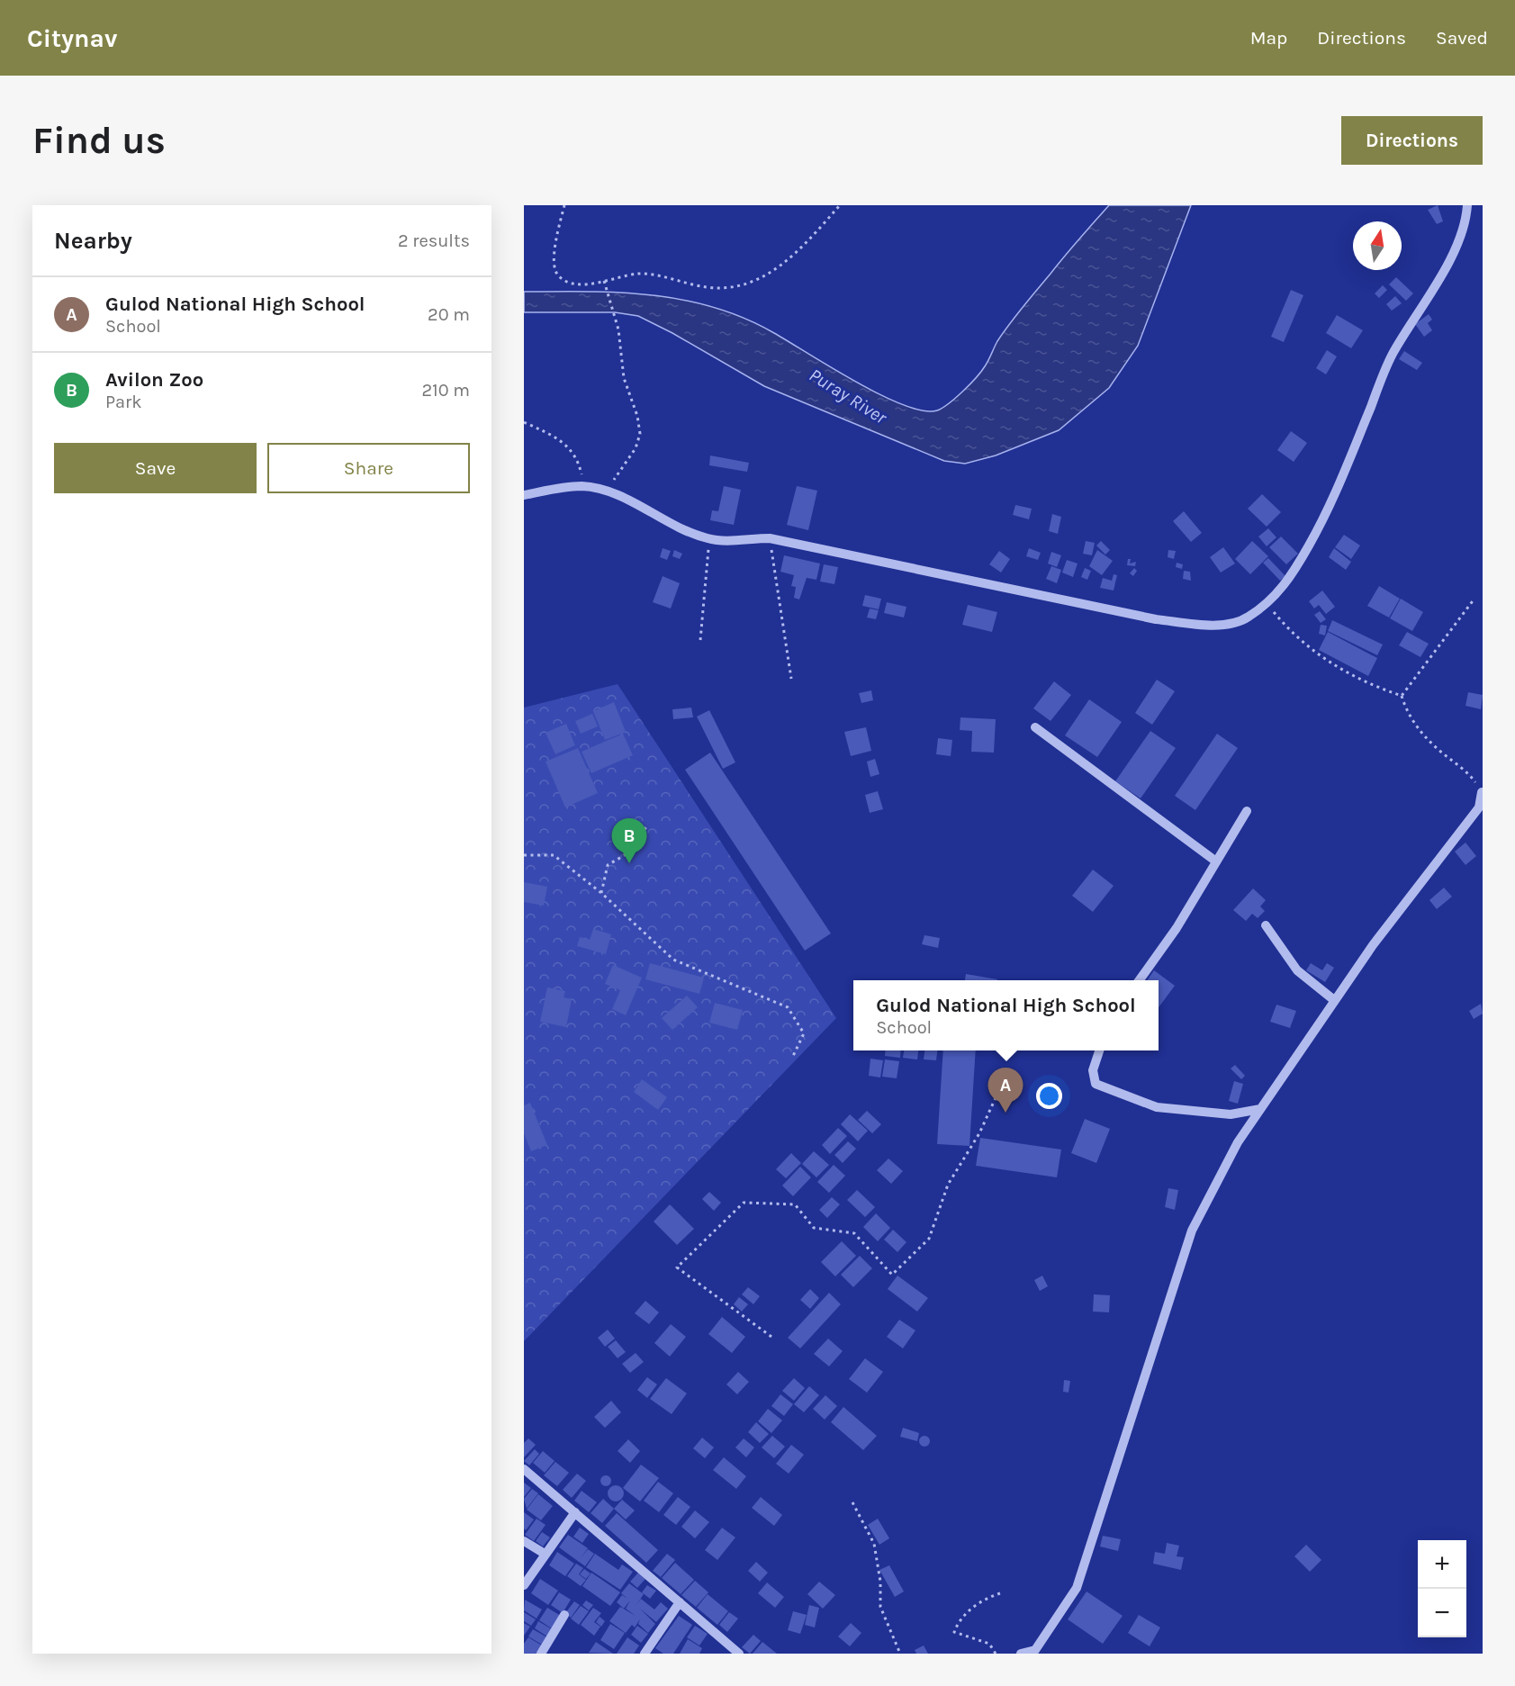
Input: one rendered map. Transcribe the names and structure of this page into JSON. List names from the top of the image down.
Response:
{
  "water": ["Puray River"],
  "north": "top",
  "page": {
    "header": "Citynav",
    "nav": ["Map", "Directions", "Saved"],
    "buttons": [
      "Directions",
      ["Save", "Share"]
    ],
    "title": "Find us",
    "heading": ["Nearby", "2 results"],
    "list": [
      {
        "mark": "A",
        "name": "Gulod National High School",
        "note": "School",
        "value": "20 m"
      },
      {
        "mark": "B",
        "name": "Avilon Zoo",
        "note": "Park",
        "value": "210 m"
      }
    ],
    "pins": ["B", "A"],
    "popup": ["Gulod National High School", "School"],
    "map_buttons": ["+", "−"]
  }
}
